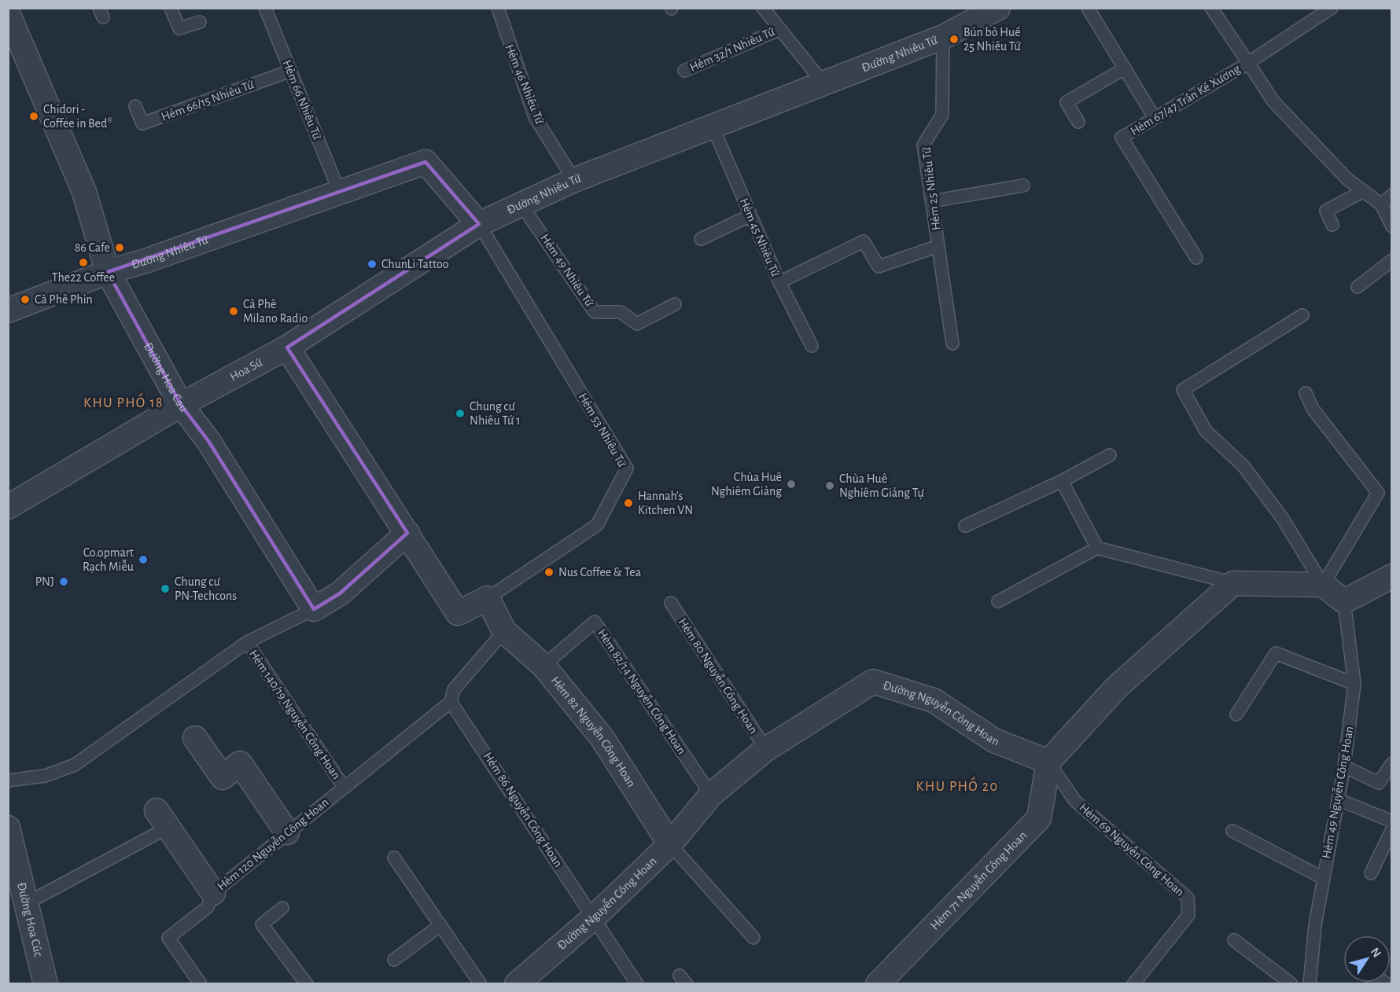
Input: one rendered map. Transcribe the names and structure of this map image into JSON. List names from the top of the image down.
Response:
{
  "streets": {
    "street": [
      "Đường Nhiêu Tứ",
      "Hoa Sứ",
      "Đường Hoa Cau",
      "Đường Nguyễn Công Hoan",
      "Hẻm 82 Nguyễn Công Hoan",
      "Hẻm 71 Nguyễn Công Hoan",
      "Đường Hoa Cúc"
    ],
    "lane": [
      "Hẻm 32/1 Nhiêu Tứ",
      "Hẻm 46 Nhiêu Tứ",
      "Hẻm 66 Nhiêu Tứ",
      "Hẻm 67/47 Trần Kế Xương",
      "Hẻm 66/15 Nhiêu Tứ",
      "Hẻm 25 Nhiêu Tứ",
      "Hẻm 45 Nhiêu Tứ",
      "Hẻm 49 Nhiêu Tứ",
      "Hẻm 53 Nhiêu Tứ",
      "Hẻm 80 Nguyễn Công Hoan",
      "Hẻm 82/14 Nguyễn Công Hoan",
      "Hẻm 140/19 Nguyễn Công Hoan",
      "Hẻm 49 Nguyễn Công Hoan",
      "Hẻm 86 Nguyễn Công Hoan",
      "Hẻm 120 Nguyễn Công Hoan",
      "Hẻm 69 Nguyễn Công Hoan"
    ]
  },
  "crossings": [
    ["Đường Nhiêu Tứ", "Hẻm 46 Nhiêu Tứ"],
    ["Đường Nhiêu Tứ", "Hẻm 66 Nhiêu Tứ"],
    ["Đường Nhiêu Tứ", "Hẻm 25 Nhiêu Tứ"],
    ["Đường Nhiêu Tứ", "Hẻm 45 Nhiêu Tứ"],
    ["Đường Nhiêu Tứ", "Hẻm 49 Nhiêu Tứ"],
    ["Đường Nhiêu Tứ", "Hoa Sứ"],
    ["Đường Nhiêu Tứ", "Đường Hoa Cau"],
    ["Đường Nhiêu Tứ", "Hẻm 53 Nhiêu Tứ"],
    ["Hẻm 66 Nhiêu Tứ", "Hẻm 66/15 Nhiêu Tứ"],
    ["Hoa Sứ", "Đường Hoa Cau"],
    ["Hoa Sứ", "Hẻm 53 Nhiêu Tứ"],
    ["Hẻm 80 Nguyễn Công Hoan", "Đường Nguyễn Công Hoan"],
    ["Hẻm 82/14 Nguyễn Công Hoan", "Đường Nguyễn Công Hoan"],
    ["Hẻm 82/14 Nguyễn Công Hoan", "Hẻm 82 Nguyễn Công Hoan"],
    ["Đường Nguyễn Công Hoan", "Hẻm 82 Nguyễn Công Hoan"],
    ["Đường Nguyễn Công Hoan", "Hẻm 86 Nguyễn Công Hoan"],
    ["Đường Nguyễn Công Hoan", "Hẻm 69 Nguyễn Công Hoan"],
    ["Đường Nguyễn Công Hoan", "Hẻm 71 Nguyễn Công Hoan"],
    ["Hẻm 140/19 Nguyễn Công Hoan", "Hẻm 120 Nguyễn Công Hoan"],
    ["Hẻm 86 Nguyễn Công Hoan", "Hẻm 120 Nguyễn Công Hoan"],
    ["Hẻm 69 Nguyễn Công Hoan", "Hẻm 71 Nguyễn Công Hoan"]
  ],
  "districts": ["KHU PHỐ 18", "KHU PHỐ 20"],
  "places": [
    "Bún bò Huế 25 Nhiêu Tứ",
    "Chidori - Coffee in Bed®",
    "86 Cafe",
    "The22 Coffee",
    "ChunLi Tattoo",
    "Cà Phê Phin",
    "Cà Phê Milano Radio",
    "Chung cư Nhiêu Tứ 1",
    "Chùa Huê Nghiêm Giảng",
    "Chùa Huê Nghiêm Giảng Tự",
    "Hannah's Kitchen VN",
    "Co.opmart Rạch Miễu",
    "Nus Coffee & Tea",
    "PNJ",
    "Chung cư PN-Techcons"
  ],
  "north": "top right"
}
